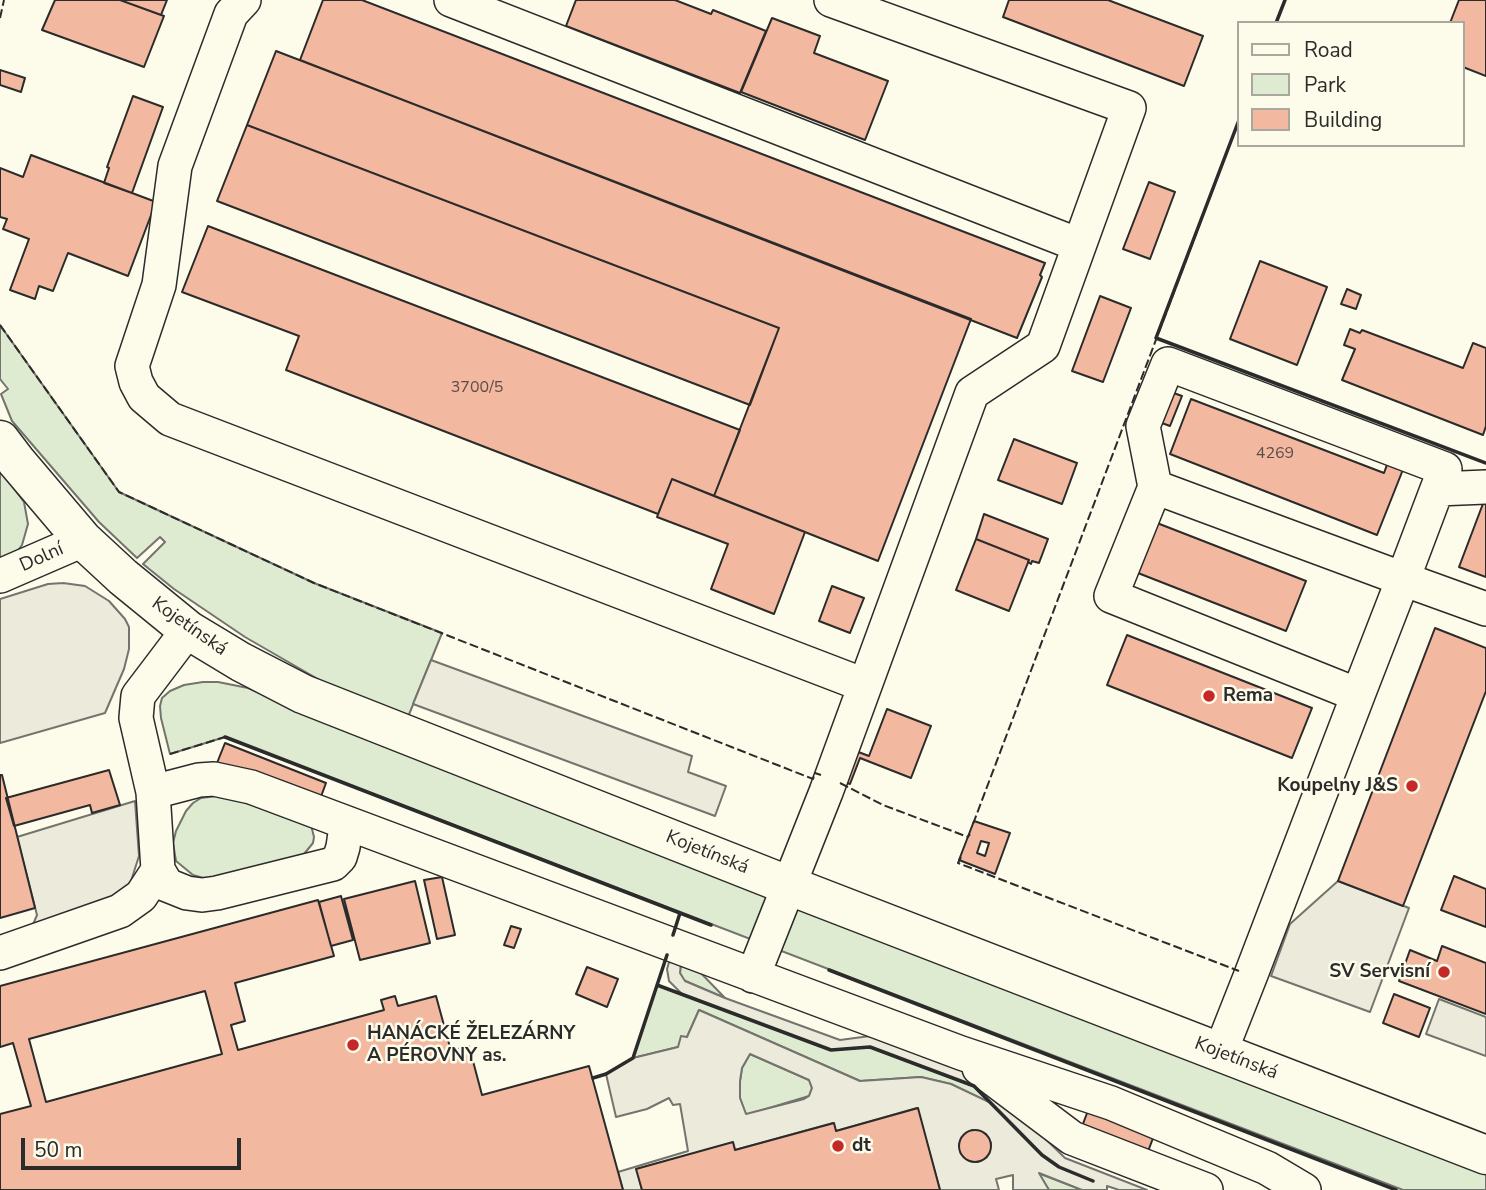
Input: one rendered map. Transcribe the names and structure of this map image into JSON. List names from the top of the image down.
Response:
{
  "streets": {
    "main road": ["Kojetínská"],
    "street": ["Dolní"]
  },
  "crossings": [
    ["Dolní", "Kojetínská"]
  ],
  "places": [
    "Rema",
    "Koupelny J&S",
    "SV Servisní",
    "HANÁCKÉ ŽELEZÁRNY A PÉROVNY as.",
    "dt"
  ],
  "house_numbers": ["3700/5", "4269"],
  "legend": ["Road", "Park", "Building"],
  "scale_bar": "50 m"
}
